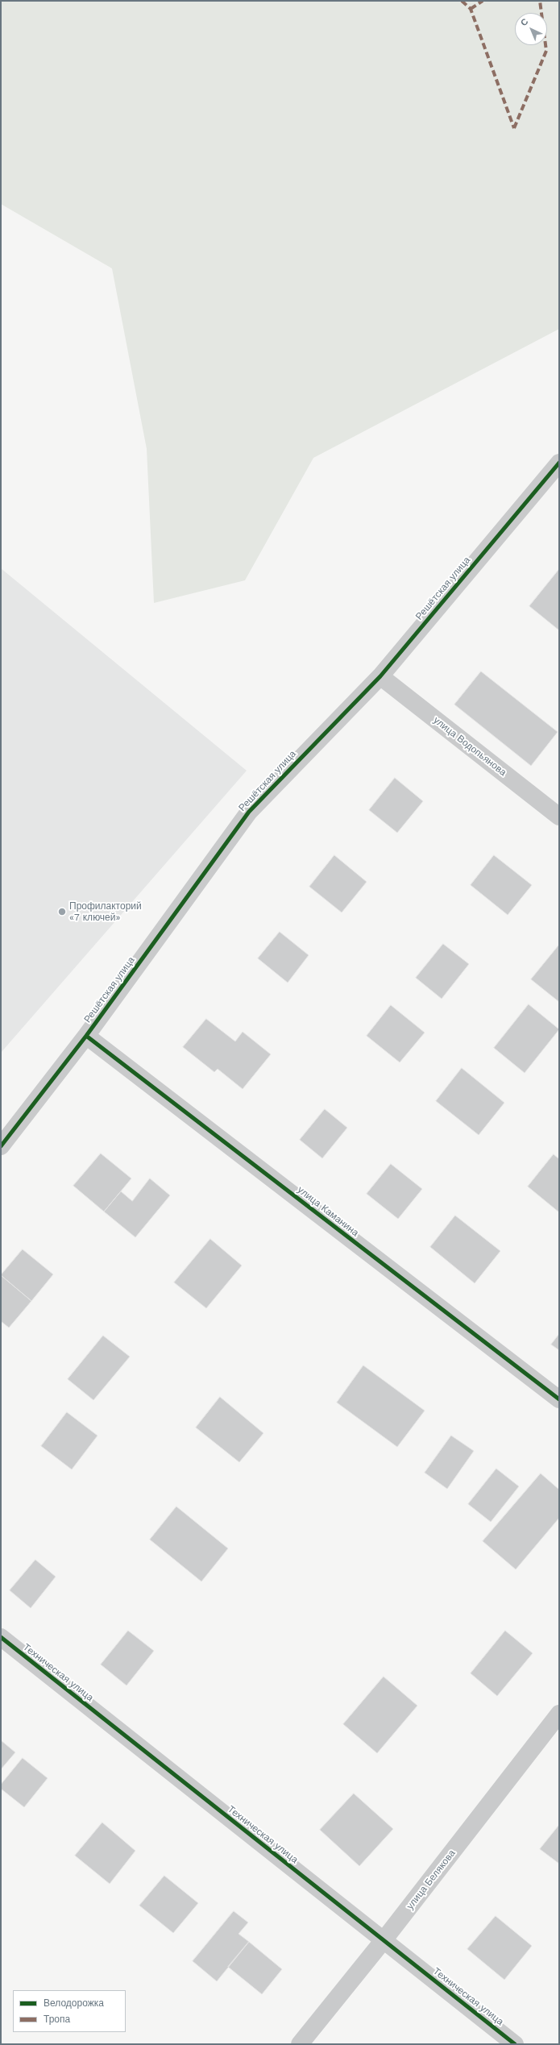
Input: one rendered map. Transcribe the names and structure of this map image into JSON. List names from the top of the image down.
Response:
{
  "streets": {
    "street": [
      "Решётская улица",
      "улица Водопьянова",
      "улица Каманина",
      "Техническая улица",
      "улица Белякова"
    ]
  },
  "crossings": [
    ["Решётская улица", "улица Водопьянова"],
    ["Решётская улица", "улица Каманина"],
    ["Техническая улица", "улица Белякова"]
  ],
  "places": ["Профилакторий «7 ключей»"],
  "legend": ["Велодорожка", "Тропа"],
  "north": "top left"
}
